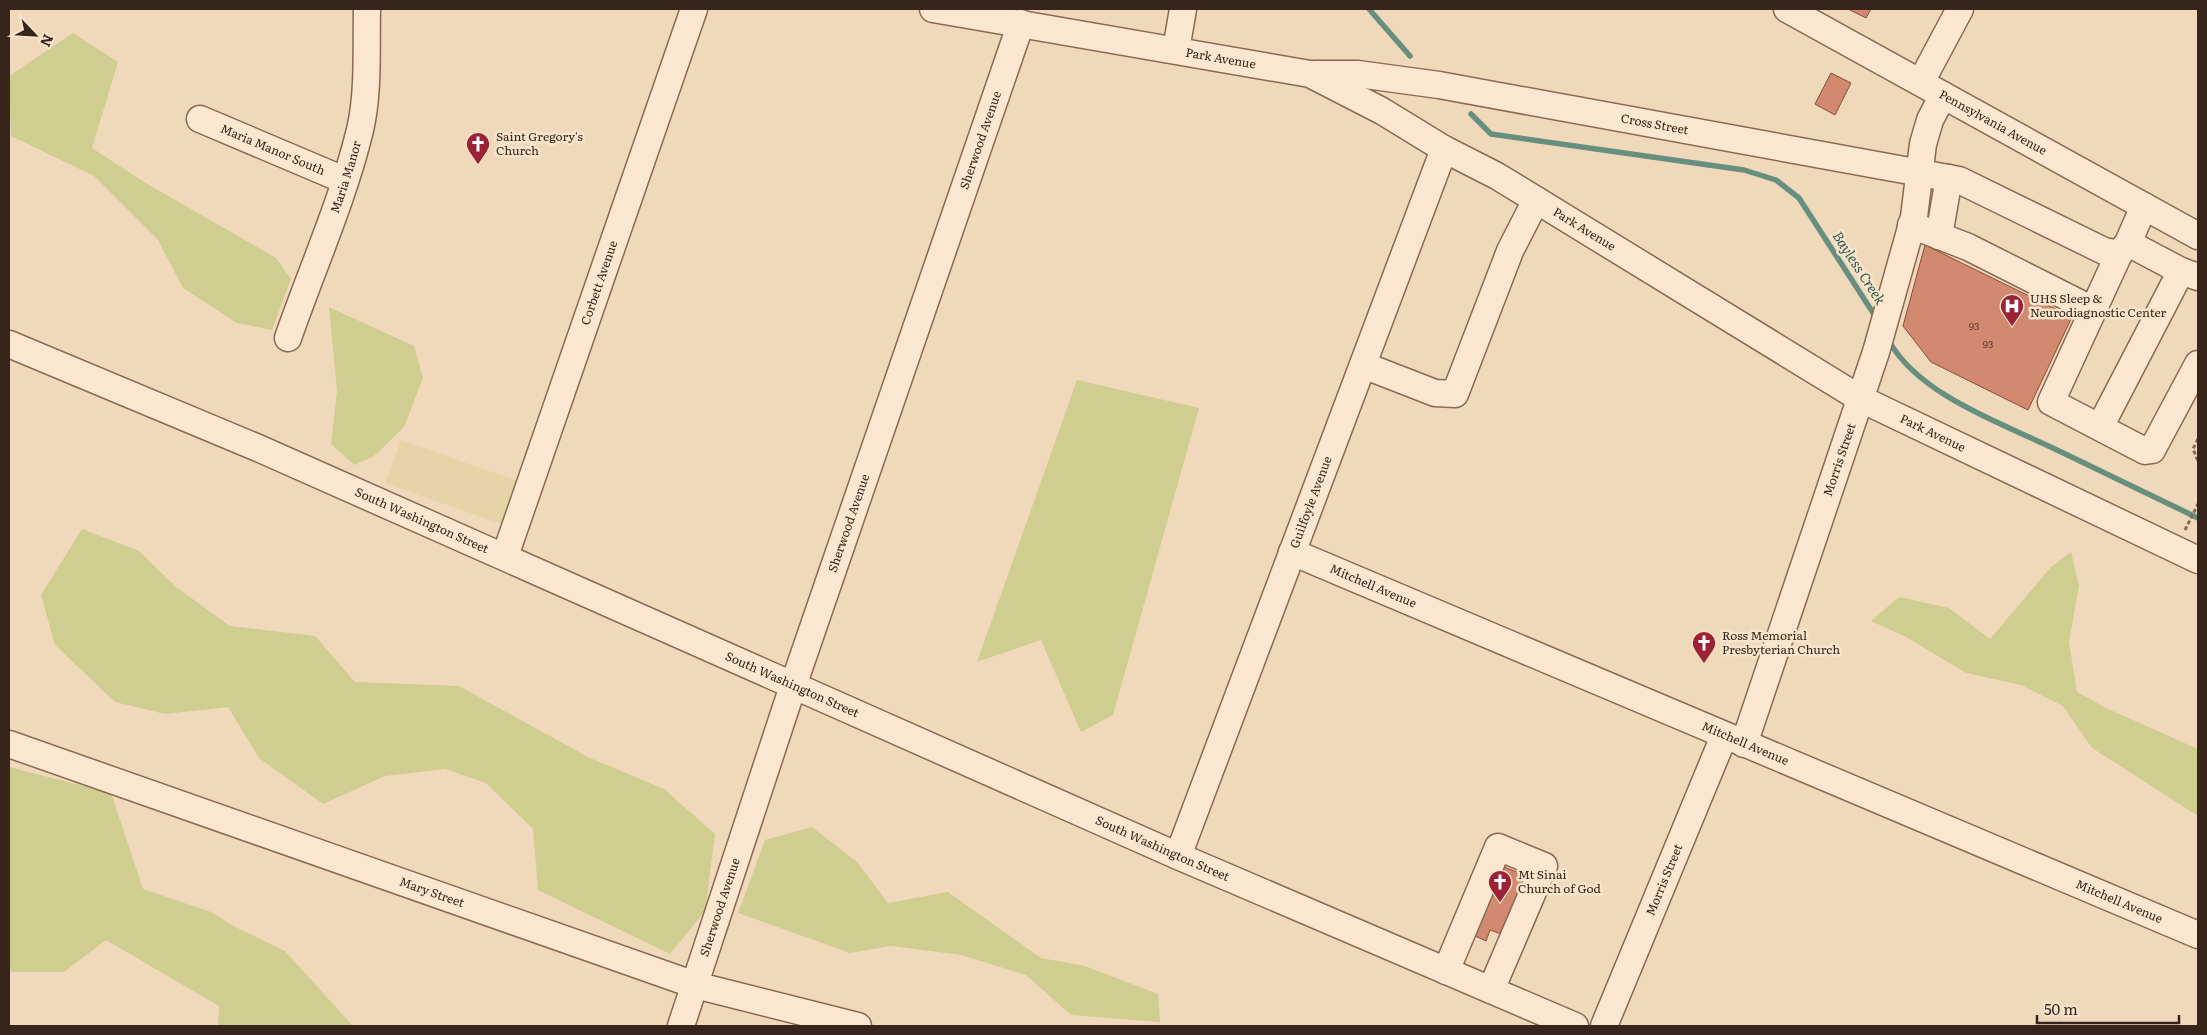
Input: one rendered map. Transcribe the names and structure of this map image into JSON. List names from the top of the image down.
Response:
{
  "streets": {
    "street": [
      "Park Avenue",
      "Pennsylvania Avenue",
      "Cross Street",
      "Sherwood Avenue",
      "Maria Manor South",
      "Maria Manor",
      "Corbett Avenue",
      "Morris Street",
      "Guilfoyle Avenue",
      "South Washington Street",
      "Mitchell Avenue",
      "Mary Street"
    ]
  },
  "crossings": [
    ["Park Avenue", "Cross Street"],
    ["Park Avenue", "Sherwood Avenue"],
    ["Park Avenue", "Morris Street"],
    ["Park Avenue", "Guilfoyle Avenue"],
    ["Cross Street", "Morris Street"],
    ["Sherwood Avenue", "South Washington Street"],
    ["Sherwood Avenue", "Mary Street"],
    ["Maria Manor South", "Maria Manor"],
    ["Corbett Avenue", "South Washington Street"],
    ["Morris Street", "Mitchell Avenue"],
    ["Guilfoyle Avenue", "South Washington Street"],
    ["Guilfoyle Avenue", "Mitchell Avenue"]
  ],
  "water": ["Bayless Creek"],
  "places": {
    "church": ["Saint Gregory's Church", "Ross Memorial Presbyterian Church", "Mt Sinai Church of God"],
    "hospital": ["UHS Sleep & Neurodiagnostic Center"]
  },
  "house_numbers": ["93", "93"],
  "scale_bar": "50 m",
  "north": "bottom right"
}
